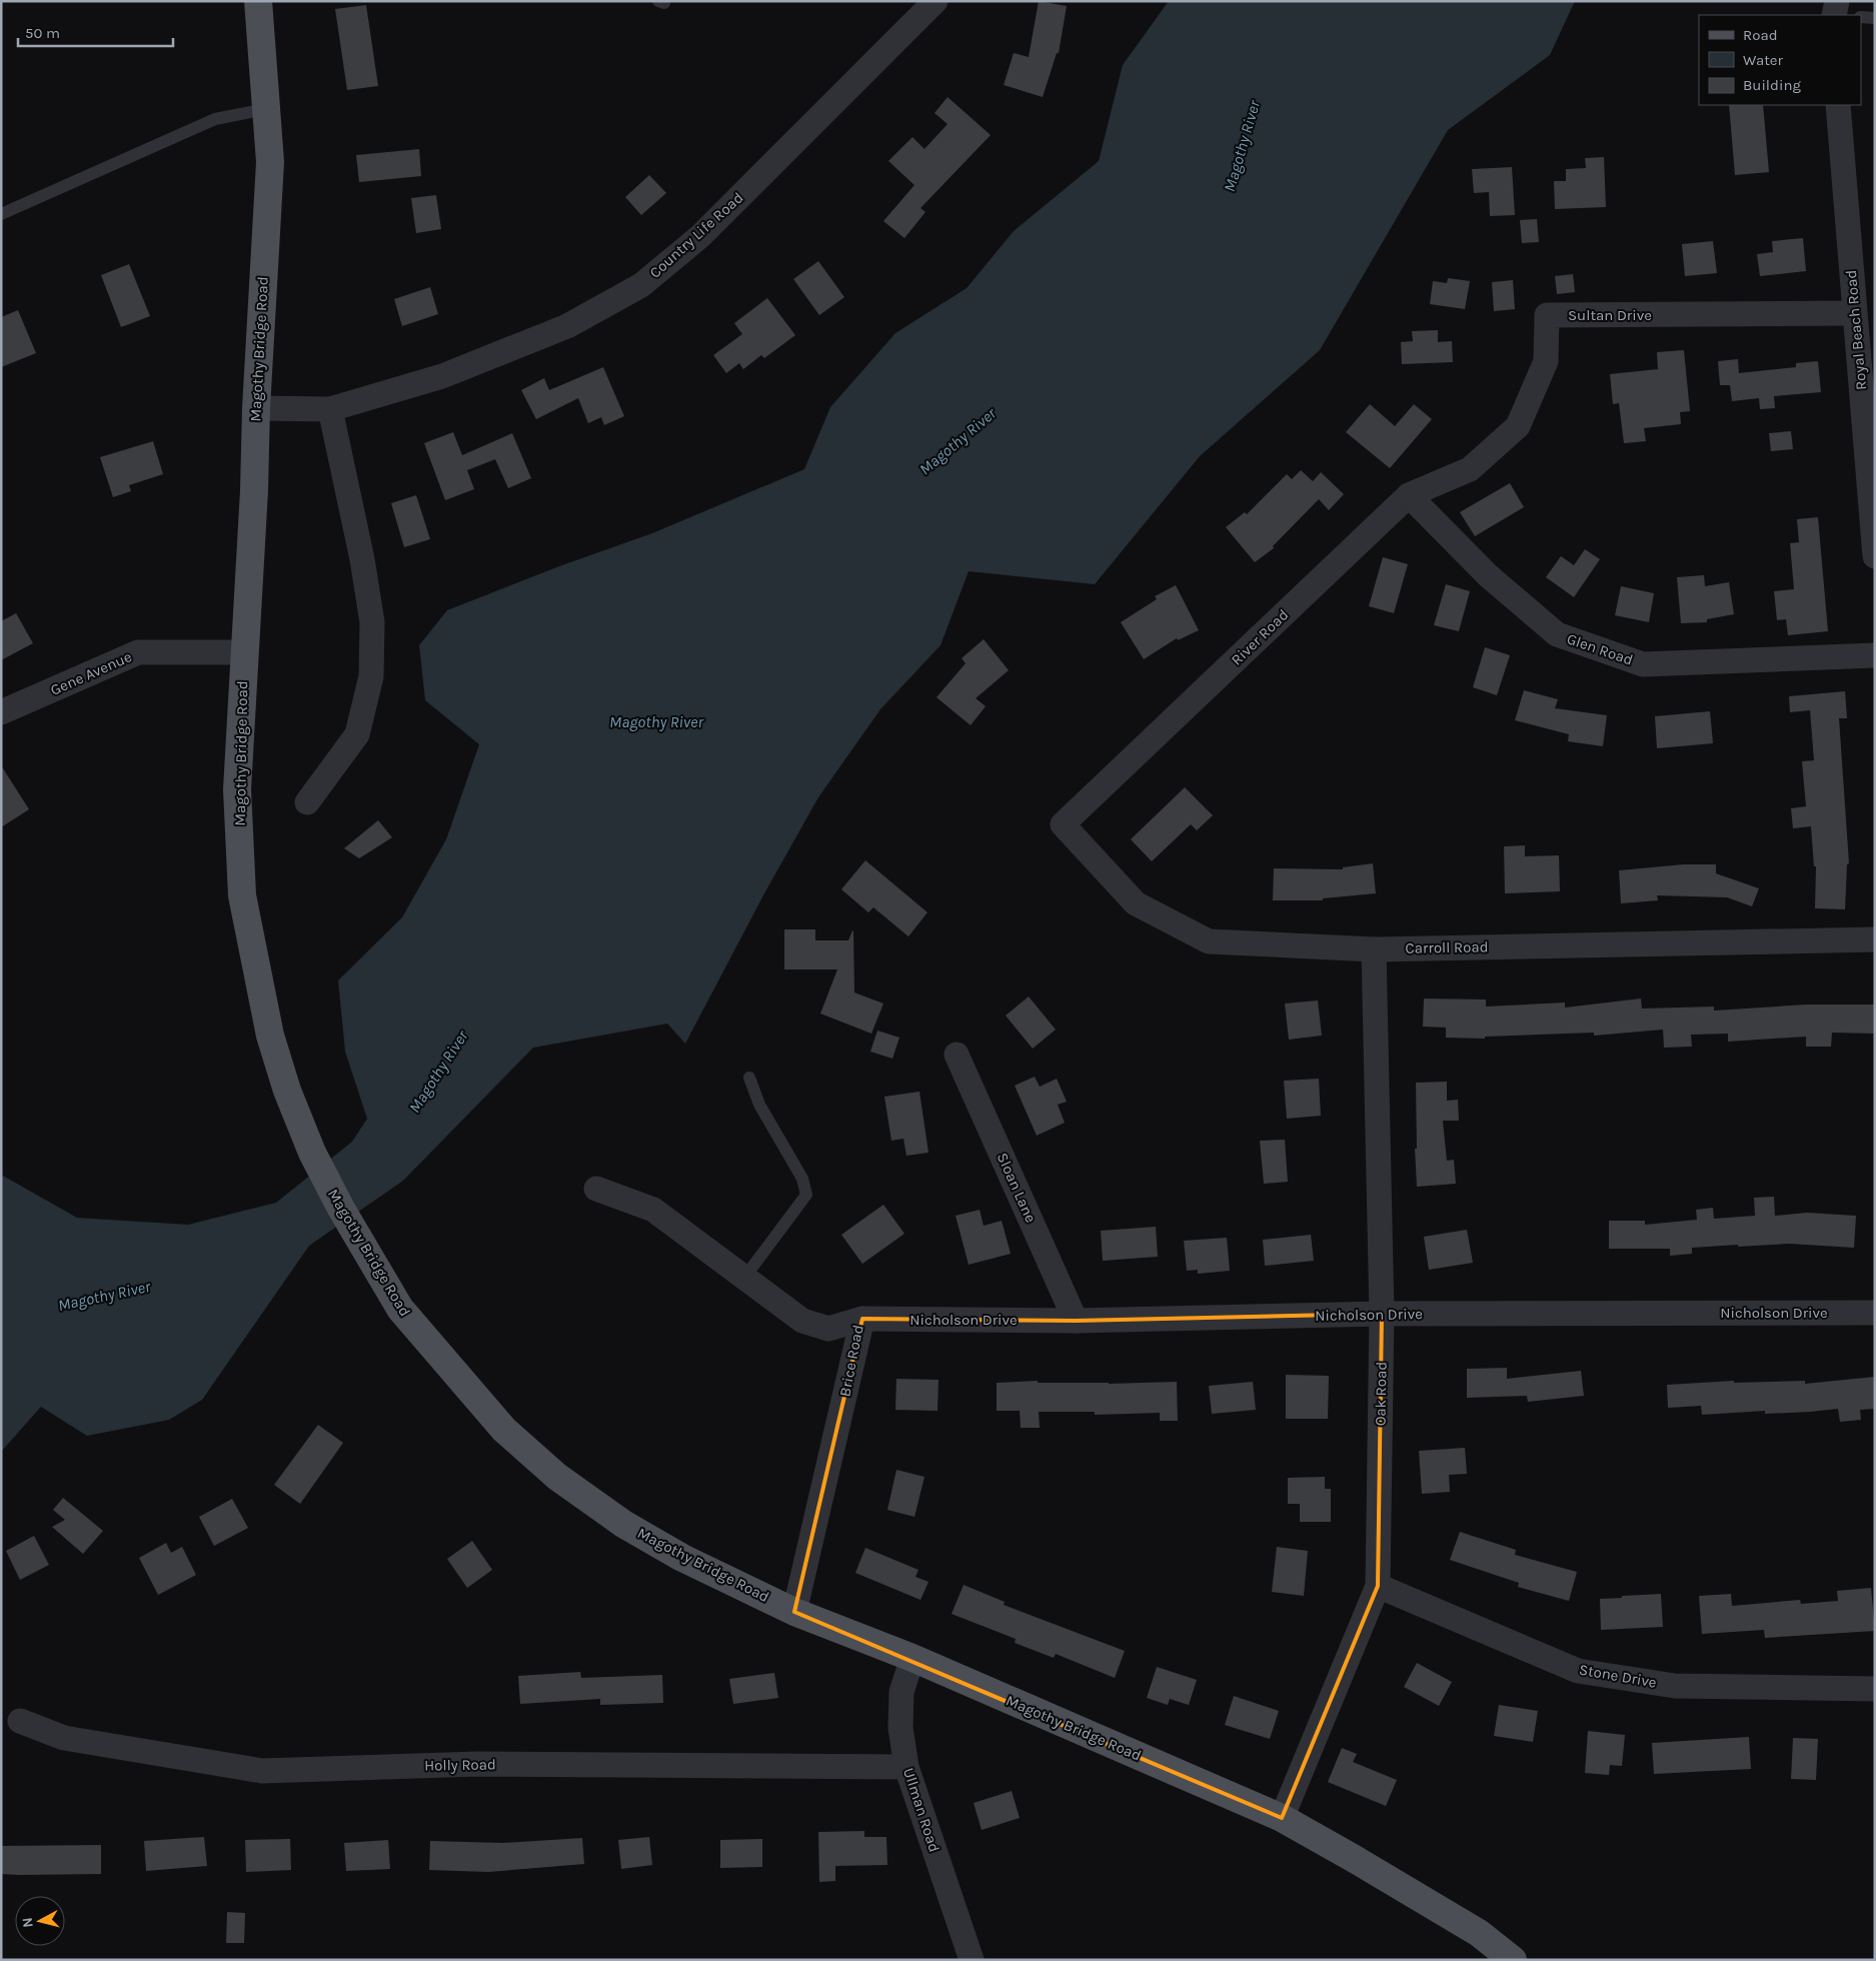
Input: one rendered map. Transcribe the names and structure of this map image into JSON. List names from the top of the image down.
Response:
{
  "streets": {
    "main road": ["Magothy Bridge Road"],
    "street": [
      "Country Life Road",
      "Sultan Drive",
      "Royal Beach Road",
      "River Road",
      "Glen Road",
      "Gene Avenue",
      "Carroll Road",
      "Sloan Lane",
      "Nicholson Drive",
      "Brice Road",
      "Oak Road",
      "Stone Drive",
      "Holly Road",
      "Ullman Road"
    ]
  },
  "crossings": [
    ["Country Life Road", "Magothy Bridge Road"],
    ["Sultan Drive", "Royal Beach Road"],
    ["Sultan Drive", "River Road"],
    ["Magothy Bridge Road", "Gene Avenue"],
    ["Magothy Bridge Road", "Brice Road"],
    ["Magothy Bridge Road", "Oak Road"],
    ["Magothy Bridge Road", "Ullman Road"],
    ["River Road", "Glen Road"],
    ["River Road", "Carroll Road"],
    ["Carroll Road", "Oak Road"],
    ["Sloan Lane", "Nicholson Drive"],
    ["Nicholson Drive", "Brice Road"],
    ["Nicholson Drive", "Oak Road"],
    ["Oak Road", "Stone Drive"],
    ["Holly Road", "Ullman Road"]
  ],
  "water": ["Magothy River"],
  "legend": ["Road", "Water", "Building"],
  "scale_bar": "50 m",
  "north": "left"
}
